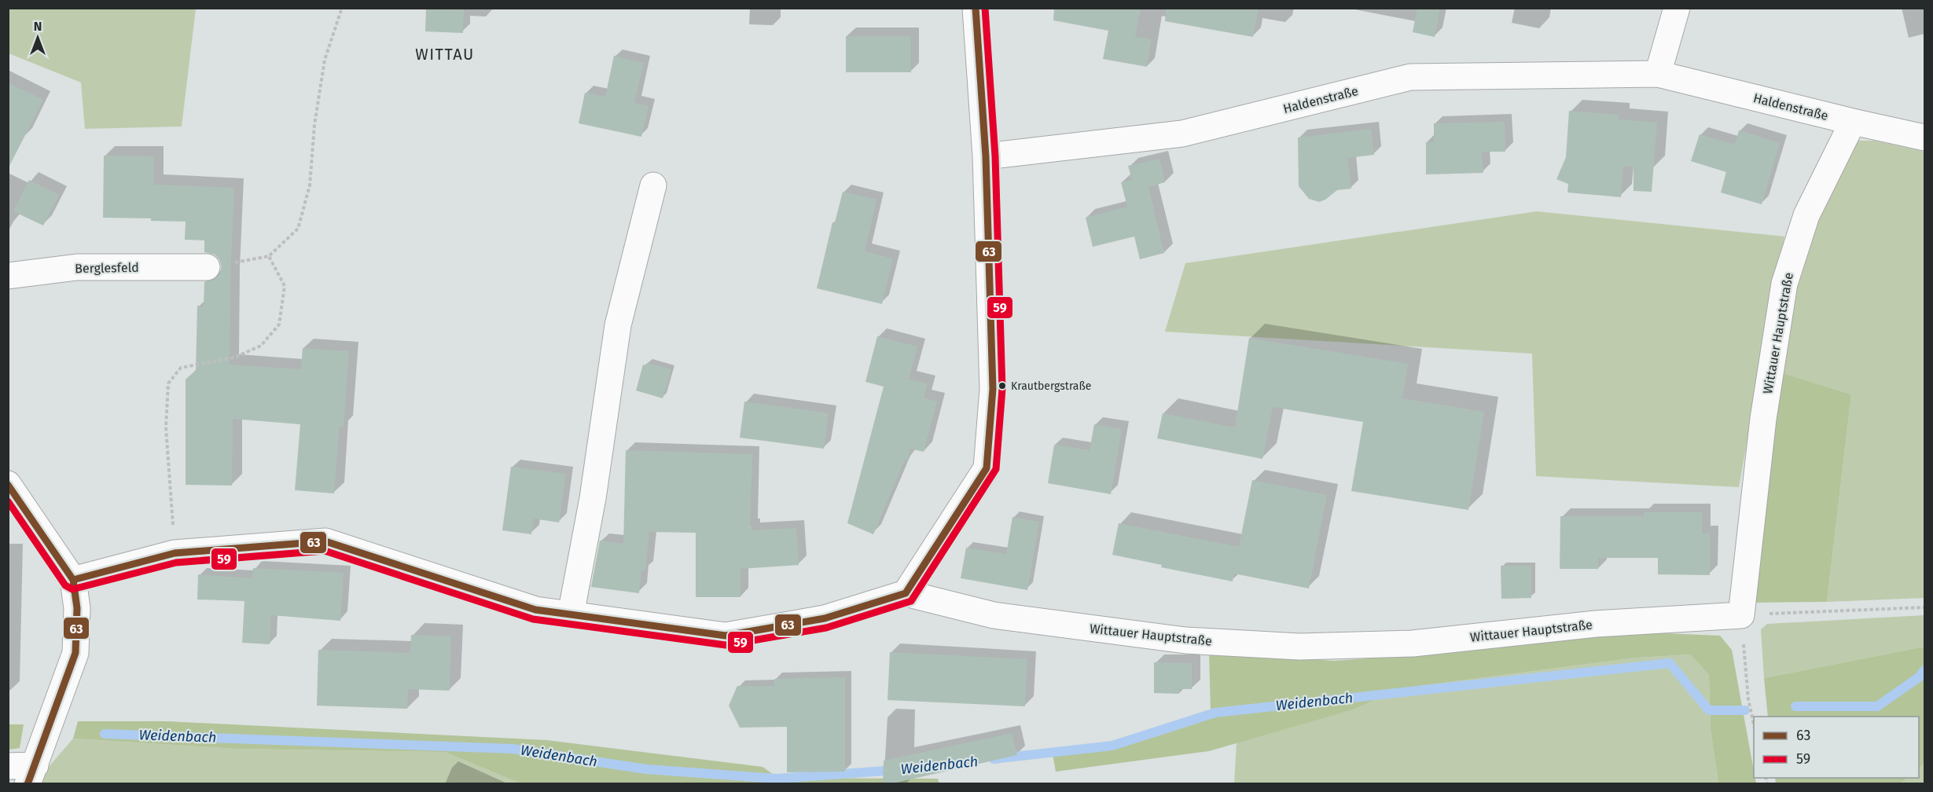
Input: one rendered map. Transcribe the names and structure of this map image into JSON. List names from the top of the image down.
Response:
{
  "streets": {
    "street": ["Haldenstraße", "Berglesfeld", "Wittauer Hauptstraße"]
  },
  "crossings": [
    ["Haldenstraße", "Wittauer Hauptstraße"]
  ],
  "districts": ["WITTAU"],
  "water": ["Weidenbach"],
  "places": ["Krautbergstraße"],
  "lines": ["transit line 63", "transit line 59"],
  "legend": ["63", "59"],
  "north": "top"
}
